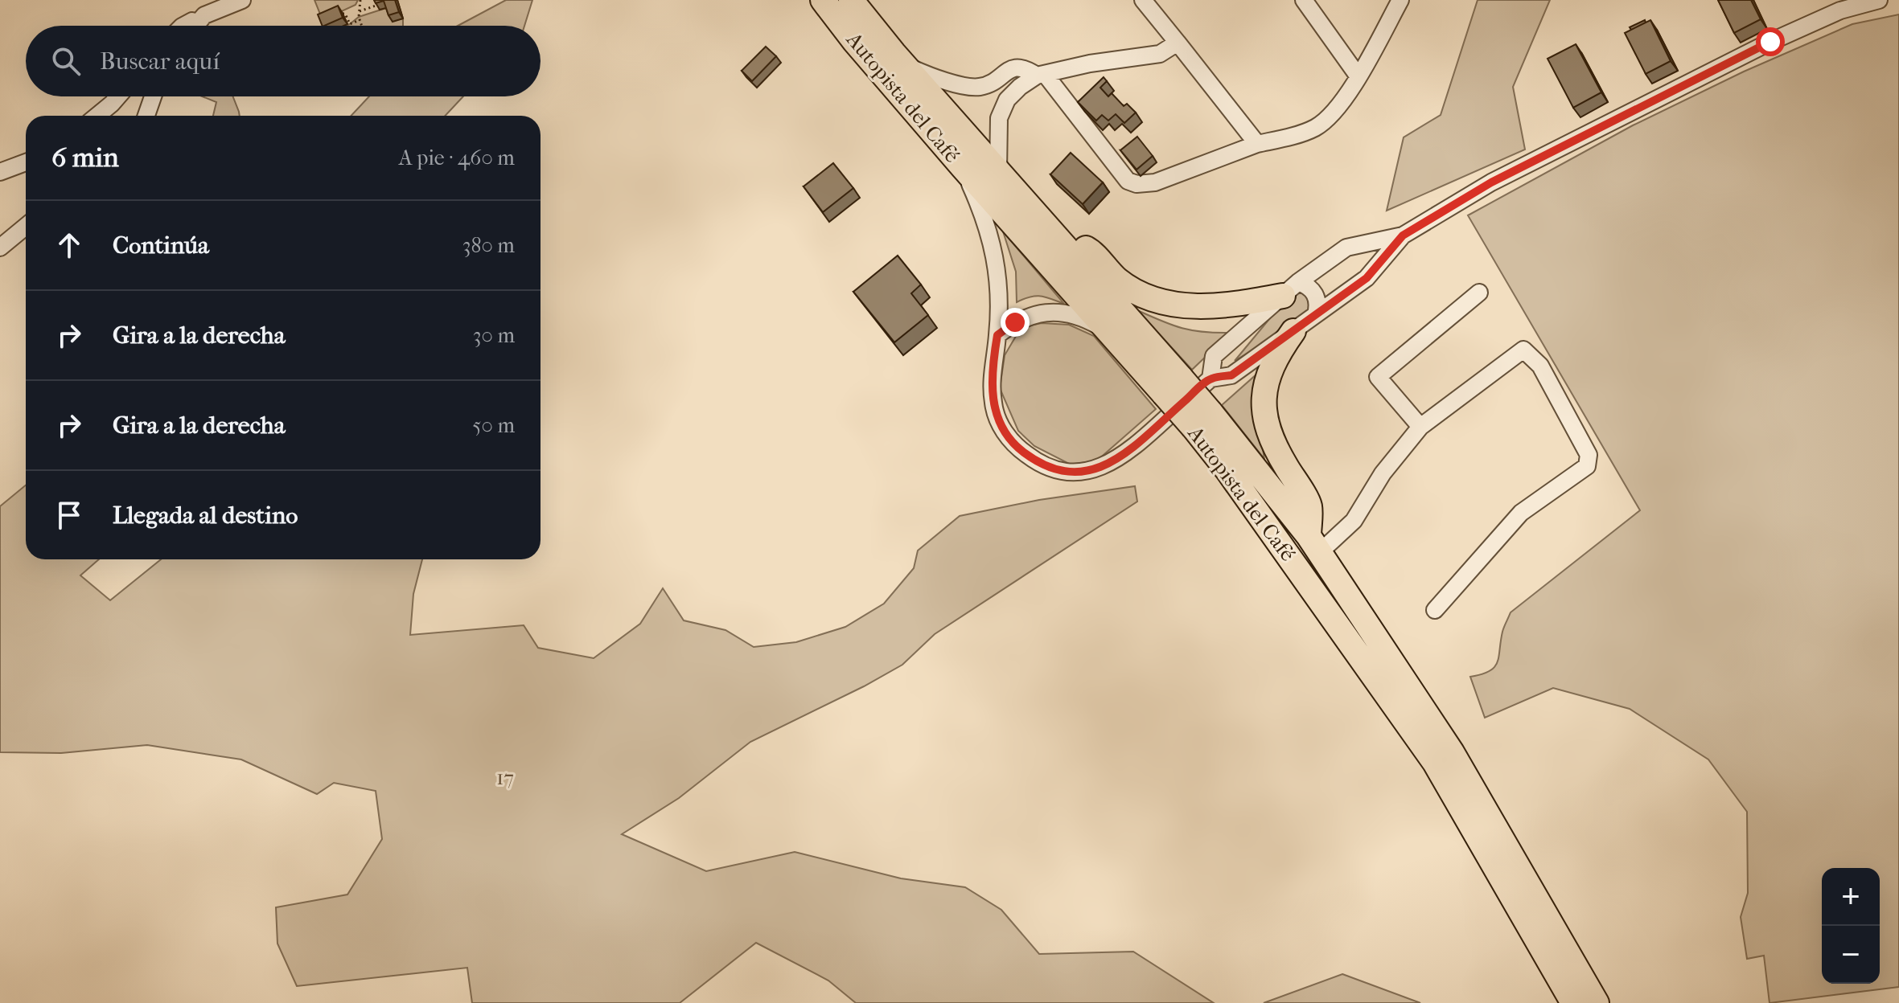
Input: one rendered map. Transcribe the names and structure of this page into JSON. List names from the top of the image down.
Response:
{
  "streets": {
    "highway": ["Autopista del Café"]
  },
  "parks": ["17"],
  "page": {
    "search": "Buscar aquí",
    "heading": ["6 min", "A pie · 460 m"],
    "list": [
      ["Continúa", "380 m"],
      ["Gira a la derecha", "30 m"],
      ["Gira a la derecha", "50 m"],
      "Llegada al destino"
    ],
    "map_buttons": ["+", "−"]
  }
}
